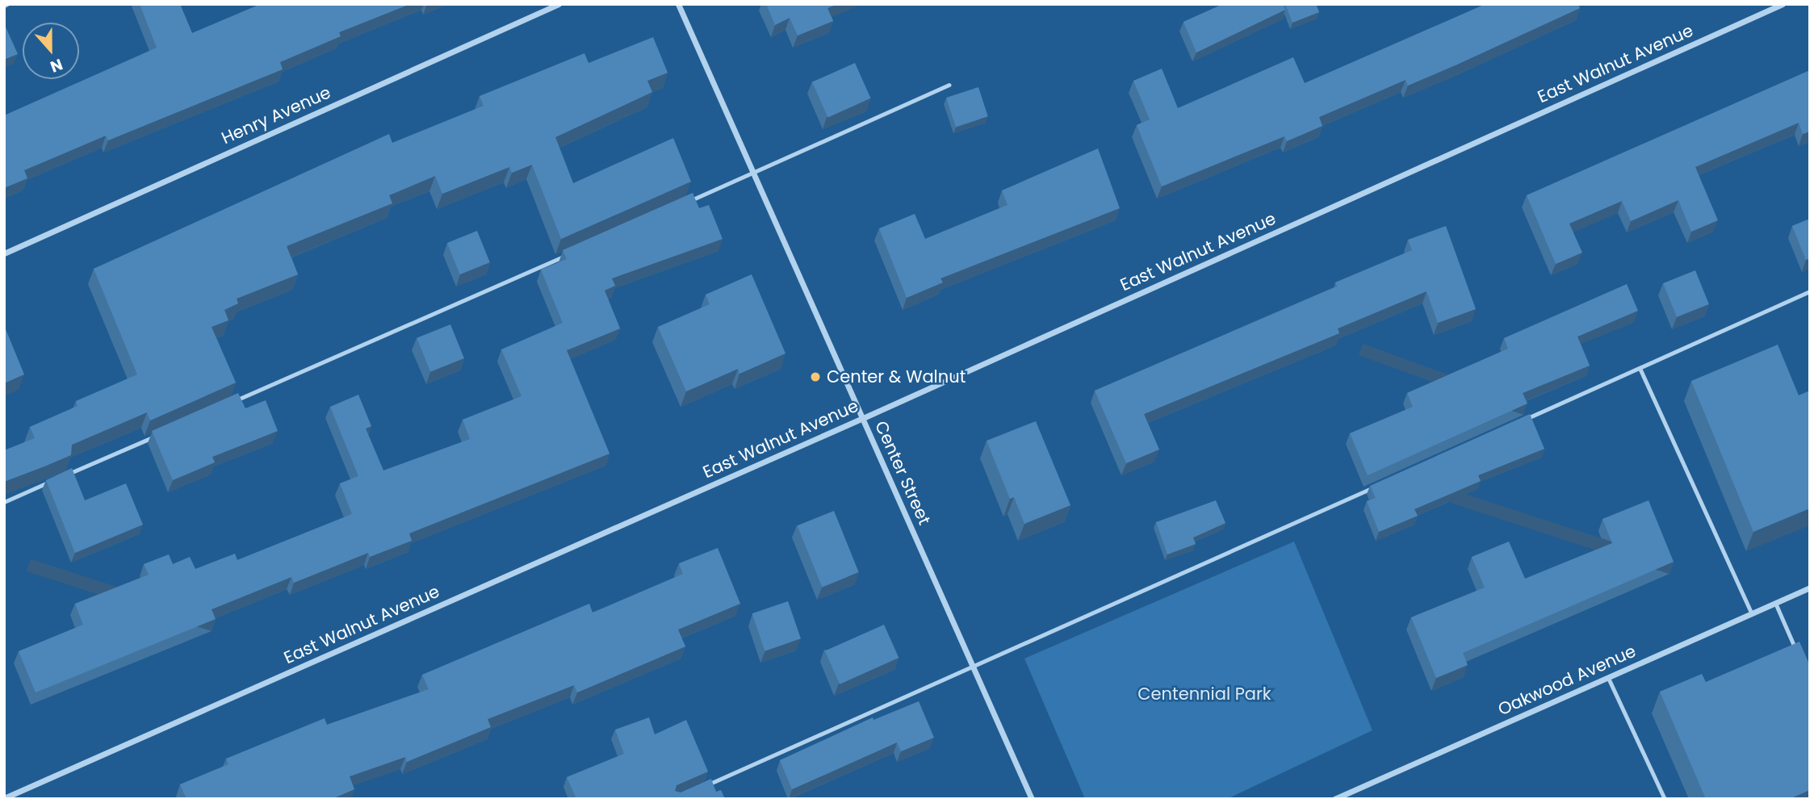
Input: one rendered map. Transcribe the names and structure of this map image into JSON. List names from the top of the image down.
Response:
{
  "streets": {
    "street": [
      "East Walnut Avenue",
      "Henry Avenue",
      "Center Street",
      "Oakwood Avenue"
    ]
  },
  "crossings": [
    ["East Walnut Avenue", "Center Street"]
  ],
  "parks": ["Centennial Park"],
  "places": ["Center & Walnut"],
  "north": "bottom"
}
